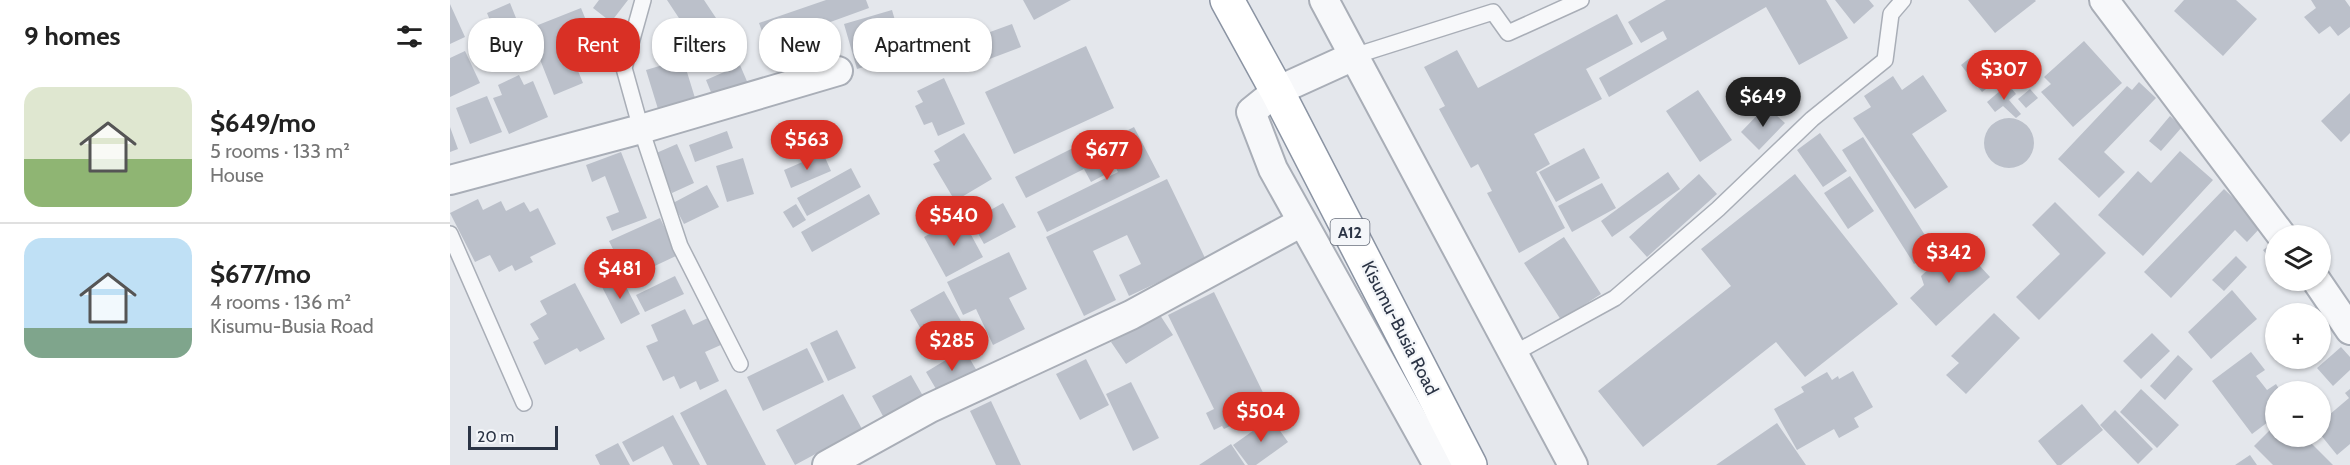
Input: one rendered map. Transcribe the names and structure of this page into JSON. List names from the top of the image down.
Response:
{
  "streets": {
    "highway": ["A12", "Kisumu-Busia Road"]
  },
  "scale_bar": "20 m",
  "page": {
    "heading": "9 homes",
    "chip": [
      "Buy",
      "Rent",
      "Filters",
      "New",
      "Apartment"
    ],
    "price": [
      "$307",
      "$649",
      "$563",
      "$677",
      "$540",
      "$342",
      "$481",
      "$285",
      "$504"
    ],
    "list": [
      {
        "name": "$649/mo",
        "note": "5 rooms · 133 m² · House"
      },
      {
        "name": "$677/mo",
        "note": "4 rooms · 136 m² · Kisumu-Busia Road"
      }
    ],
    "map_buttons": ["+", "−"],
    "scale": "20 m"
  }
}
